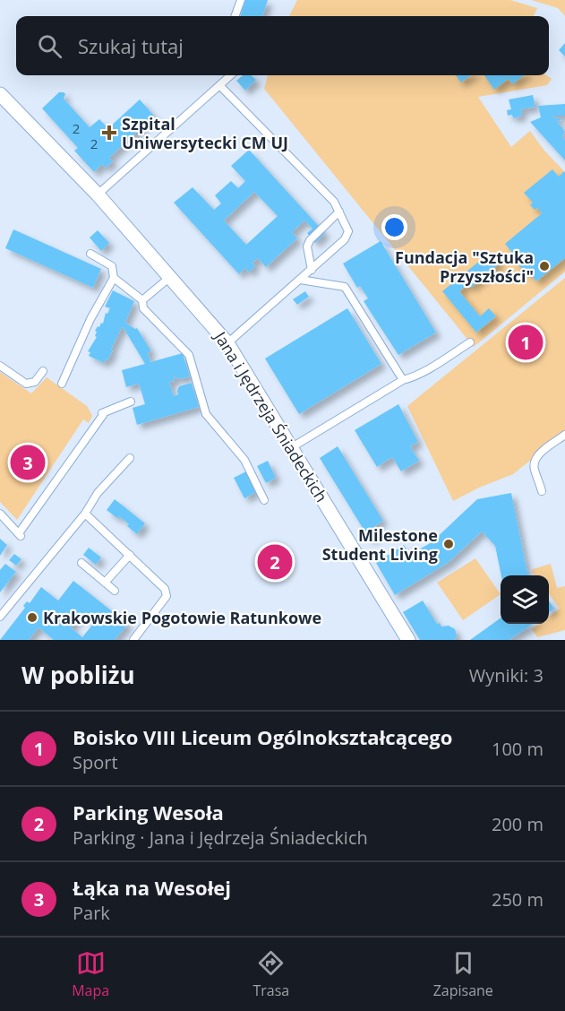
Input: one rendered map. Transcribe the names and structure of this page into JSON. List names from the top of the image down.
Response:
{
  "streets": {
    "street": ["Jana i Jędrzeja Śniadeckich"]
  },
  "places": {
    "health": ["Szpital Uniwersytecki CM UJ"],
    "other": ["Fundacja \"Sztuka Przyszłości\"", "Milestone Student Living", "Krakowskie Pogotowie Ratunkowe"]
  },
  "house_numbers": ["2", "2"],
  "page": {
    "search": "Szukaj tutaj",
    "pins": ["1", "3", "2"],
    "heading": ["W pobliżu", "Wyniki: 3"],
    "list": [
      {
        "mark": "1",
        "name": "Boisko VIII Liceum Ogólnokształcącego",
        "note": "Sport",
        "value": "100 m"
      },
      {
        "mark": "2",
        "name": "Parking Wesoła",
        "note": "Parking · Jana i Jędrzeja Śniadeckich",
        "value": "200 m"
      },
      {
        "mark": "3",
        "name": "Łąka na Wesołej",
        "note": "Park",
        "value": "250 m"
      }
    ],
    "nav": ["Mapa", "Trasa", "Zapisane"]
  }
}
